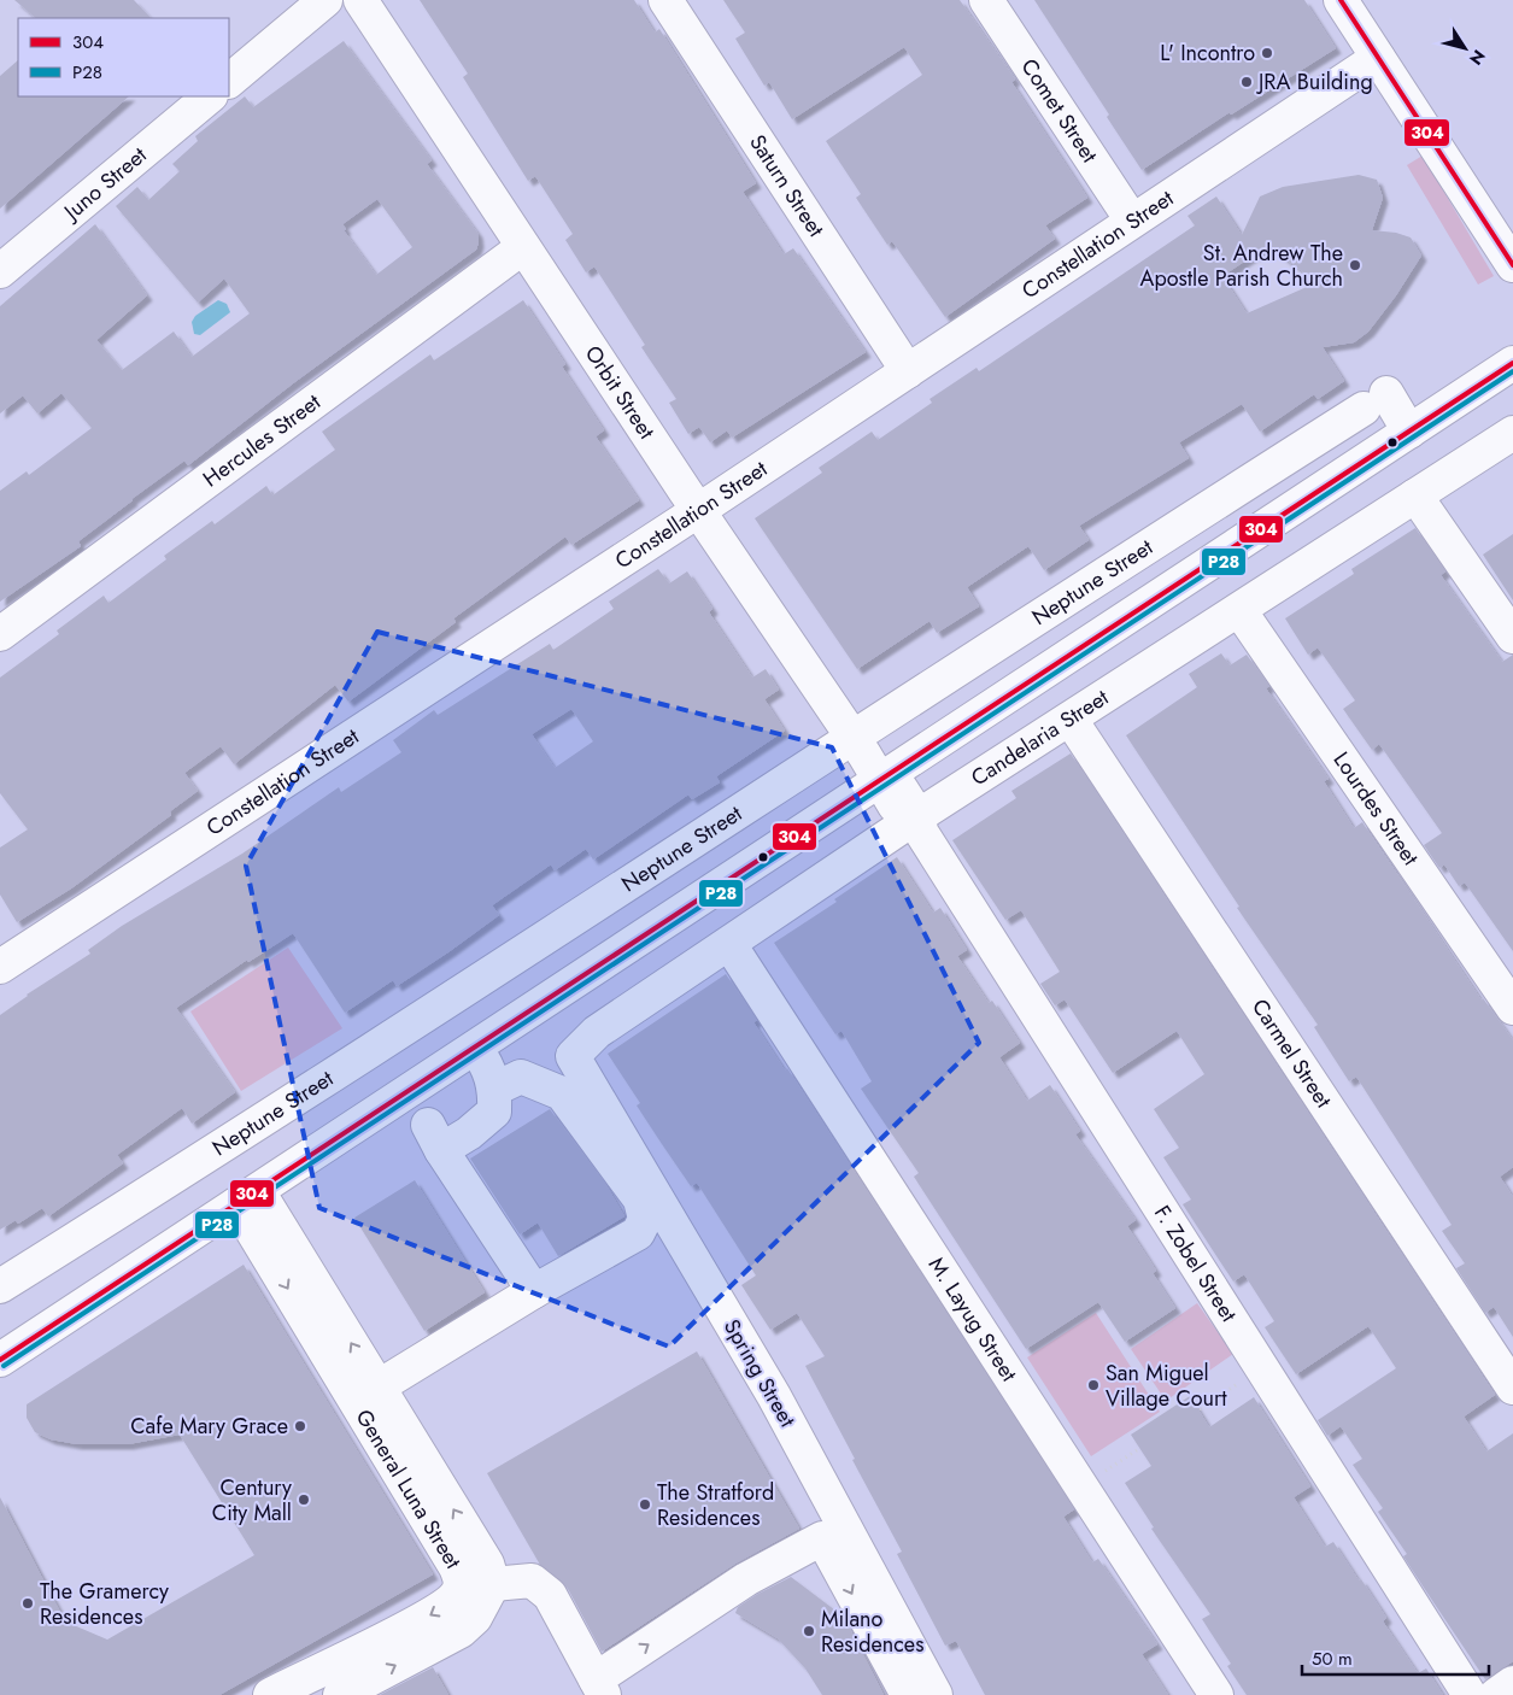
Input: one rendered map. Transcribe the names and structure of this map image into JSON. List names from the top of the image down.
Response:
{
  "streets": {
    "street": [
      "Comet Street",
      "Juno Street",
      "Saturn Street",
      "Constellation Street",
      "Orbit Street",
      "Hercules Street",
      "Neptune Street",
      "Candelaria Street",
      "Lourdes Street",
      "Carmel Street",
      "F. Zobel Street",
      "M. Layug Street",
      "Spring Street",
      "General Luna Street"
    ]
  },
  "crossings": [
    ["Comet Street", "Constellation Street"],
    ["Saturn Street", "Constellation Street"],
    ["Constellation Street", "Orbit Street"],
    ["Orbit Street", "Hercules Street"],
    ["Orbit Street", "Neptune Street"],
    ["Orbit Street", "F. Zobel Street"],
    ["Candelaria Street", "Lourdes Street"],
    ["Candelaria Street", "Carmel Street"],
    ["Candelaria Street", "F. Zobel Street"],
    ["Candelaria Street", "M. Layug Street"],
    ["Candelaria Street", "Spring Street"]
  ],
  "places": [
    "L' Incontro",
    "JRA Building",
    "St. Andrew The Apostle Parish Church",
    "San Miguel Village Court",
    "Cafe Mary Grace",
    "Century City Mall",
    "The Stratford Residences",
    "The Gramercy Residences",
    "Milano Residences"
  ],
  "lines": ["transit line 304", "transit line P28"],
  "legend": ["304", "P28"],
  "scale_bar": "50 m",
  "north": "bottom right"
}
